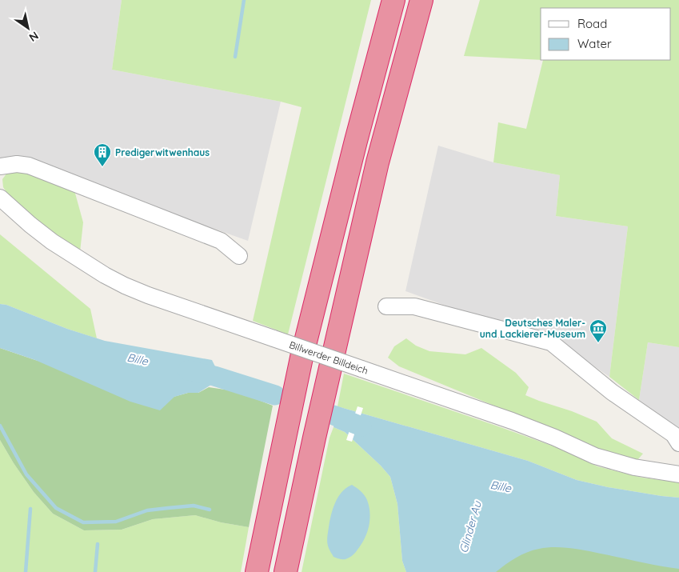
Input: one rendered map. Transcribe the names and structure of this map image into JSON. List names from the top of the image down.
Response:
{
  "streets": {
    "street": ["Billwerder Billdeich"]
  },
  "water": ["Bille", "Glinder Au"],
  "places": {
    "building": ["Predigerwitwenhaus"],
    "museum": ["Deutsches Maler- und Lackierer-Museum"]
  },
  "legend": ["Road", "Water"],
  "north": "bottom right"
}
